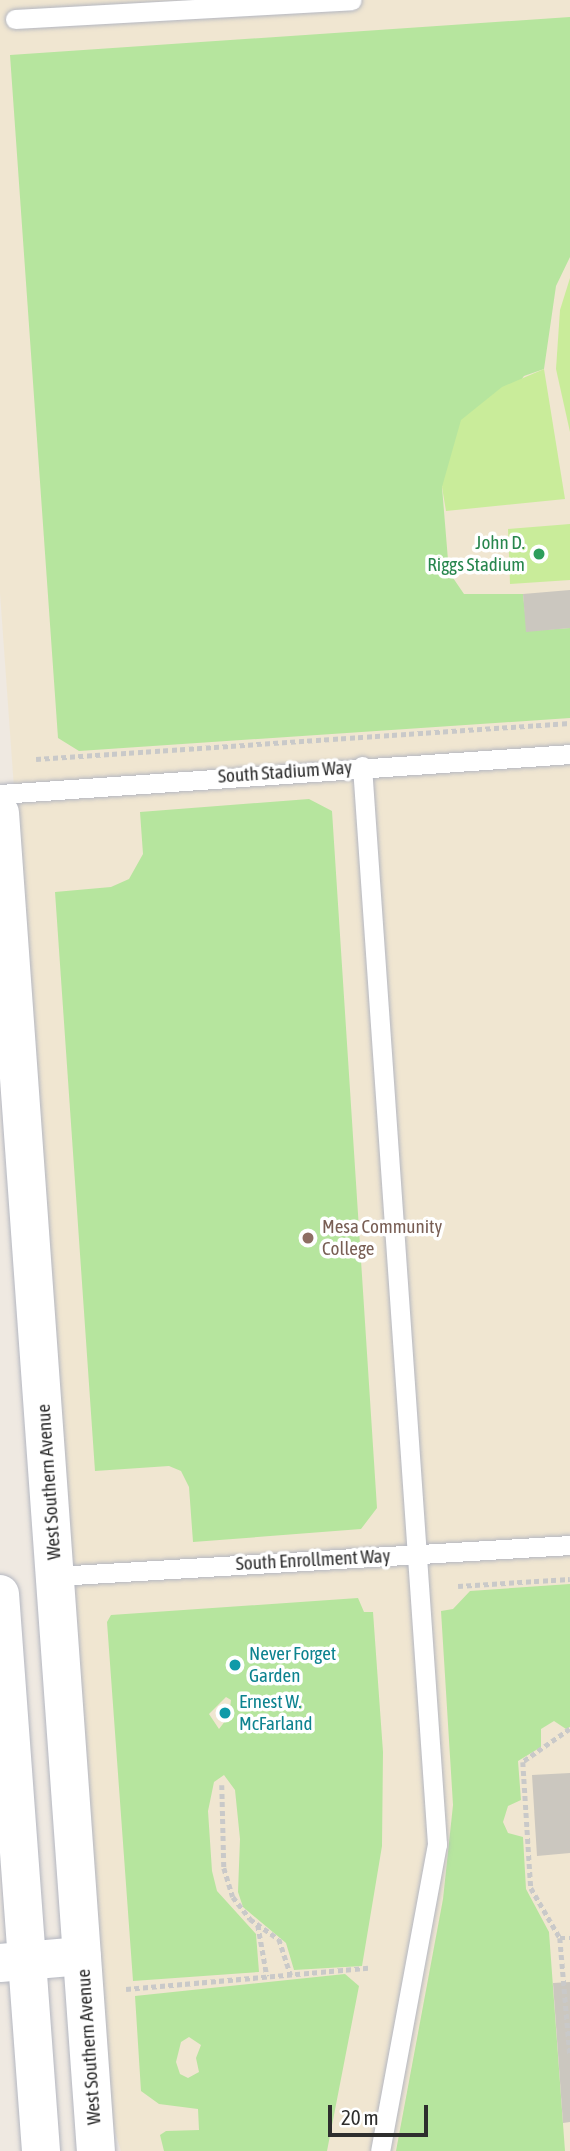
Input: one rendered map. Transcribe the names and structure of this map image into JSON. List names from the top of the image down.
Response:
{
  "streets": {
    "main road": ["West Southern Avenue"],
    "lane": ["South Stadium Way", "South Enrollment Way"]
  },
  "crossings": [
    ["West Southern Avenue", "South Enrollment Way"]
  ],
  "places": [
    "John D. Riggs Stadium",
    "Mesa Community College",
    "Never Forget Garden",
    "Ernest W. McFarland"
  ],
  "scale_bar": "20 m"
}
